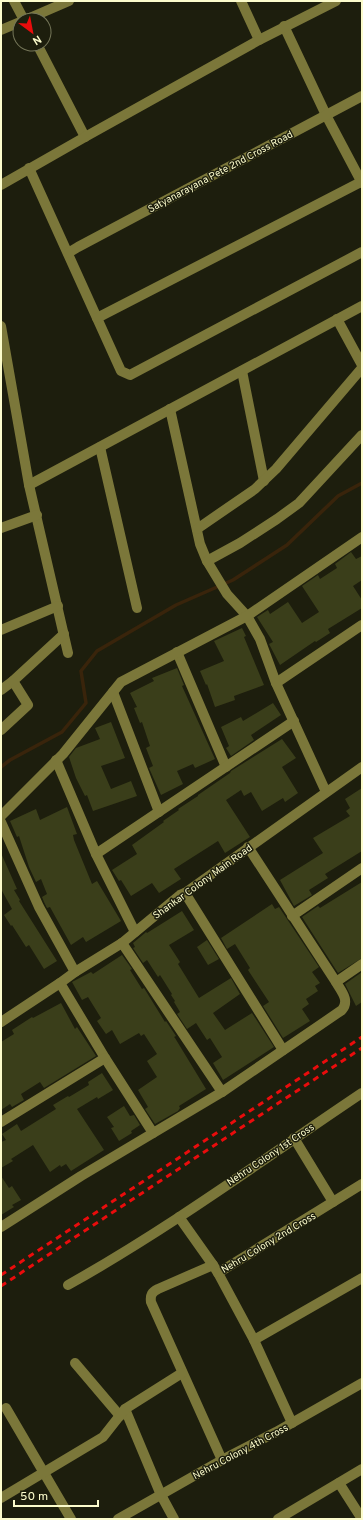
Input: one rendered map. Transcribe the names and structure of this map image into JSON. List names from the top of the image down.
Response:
{
  "streets": {
    "street": [
      "Satyanarayana Pete 2nd Cross Road",
      "Shankar Colony Main Road",
      "Nehru Colony 1st Cross",
      "Nehru Colony 2nd Cross",
      "Nehru Colony 4th Cross"
    ]
  },
  "scale_bar": "50 m",
  "north": "bottom right"
}
